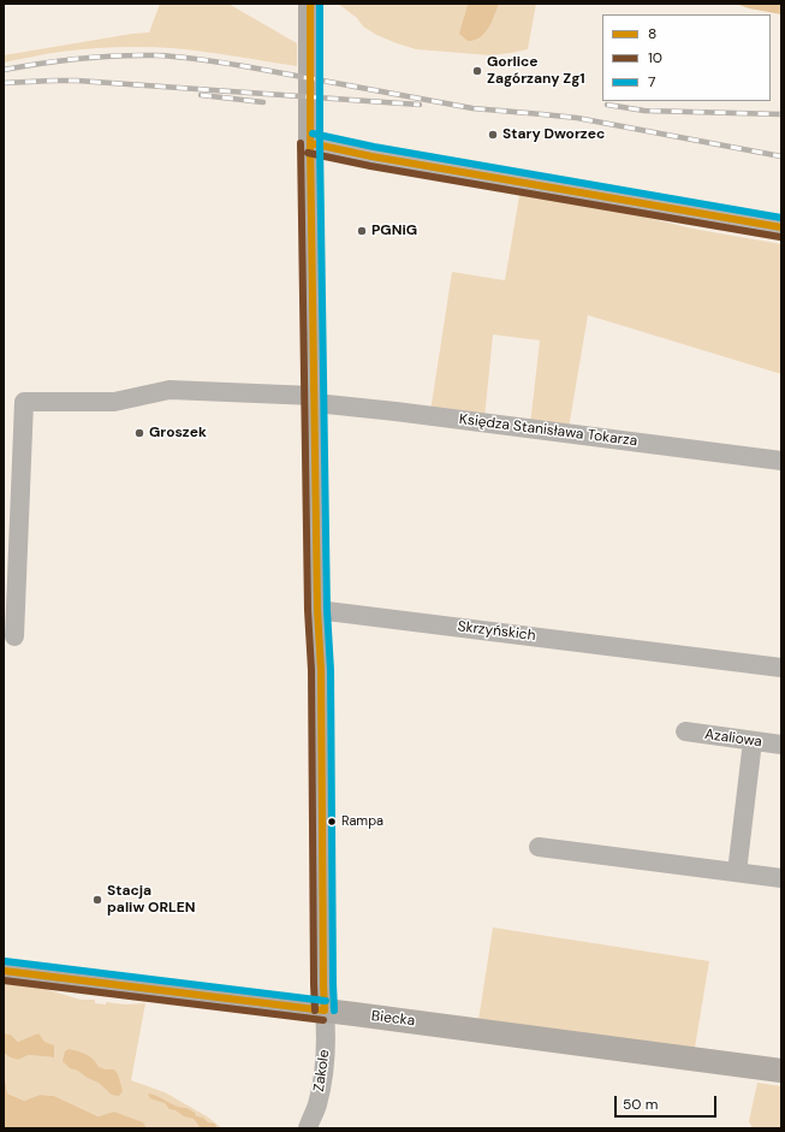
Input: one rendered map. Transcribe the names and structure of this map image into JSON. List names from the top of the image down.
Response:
{
  "streets": {
    "main road": ["Biecka"],
    "street": [
      "Księdza Stanisława Tokarza",
      "Skrzyńskich",
      "Azaliowa",
      "Zakole"
    ]
  },
  "crossings": [
    ["Biecka", "Zakole"]
  ],
  "places": [
    "Gorlice Zagórzany Zg1",
    "Stary Dworzec",
    "PGNiG",
    "Groszek",
    "Rampa",
    "Stacja paliw ORLEN"
  ],
  "lines": ["transit line 8", "transit line 7", "transit line 10"],
  "legend": ["8", "10", "7"],
  "scale_bar": "50 m"
}
